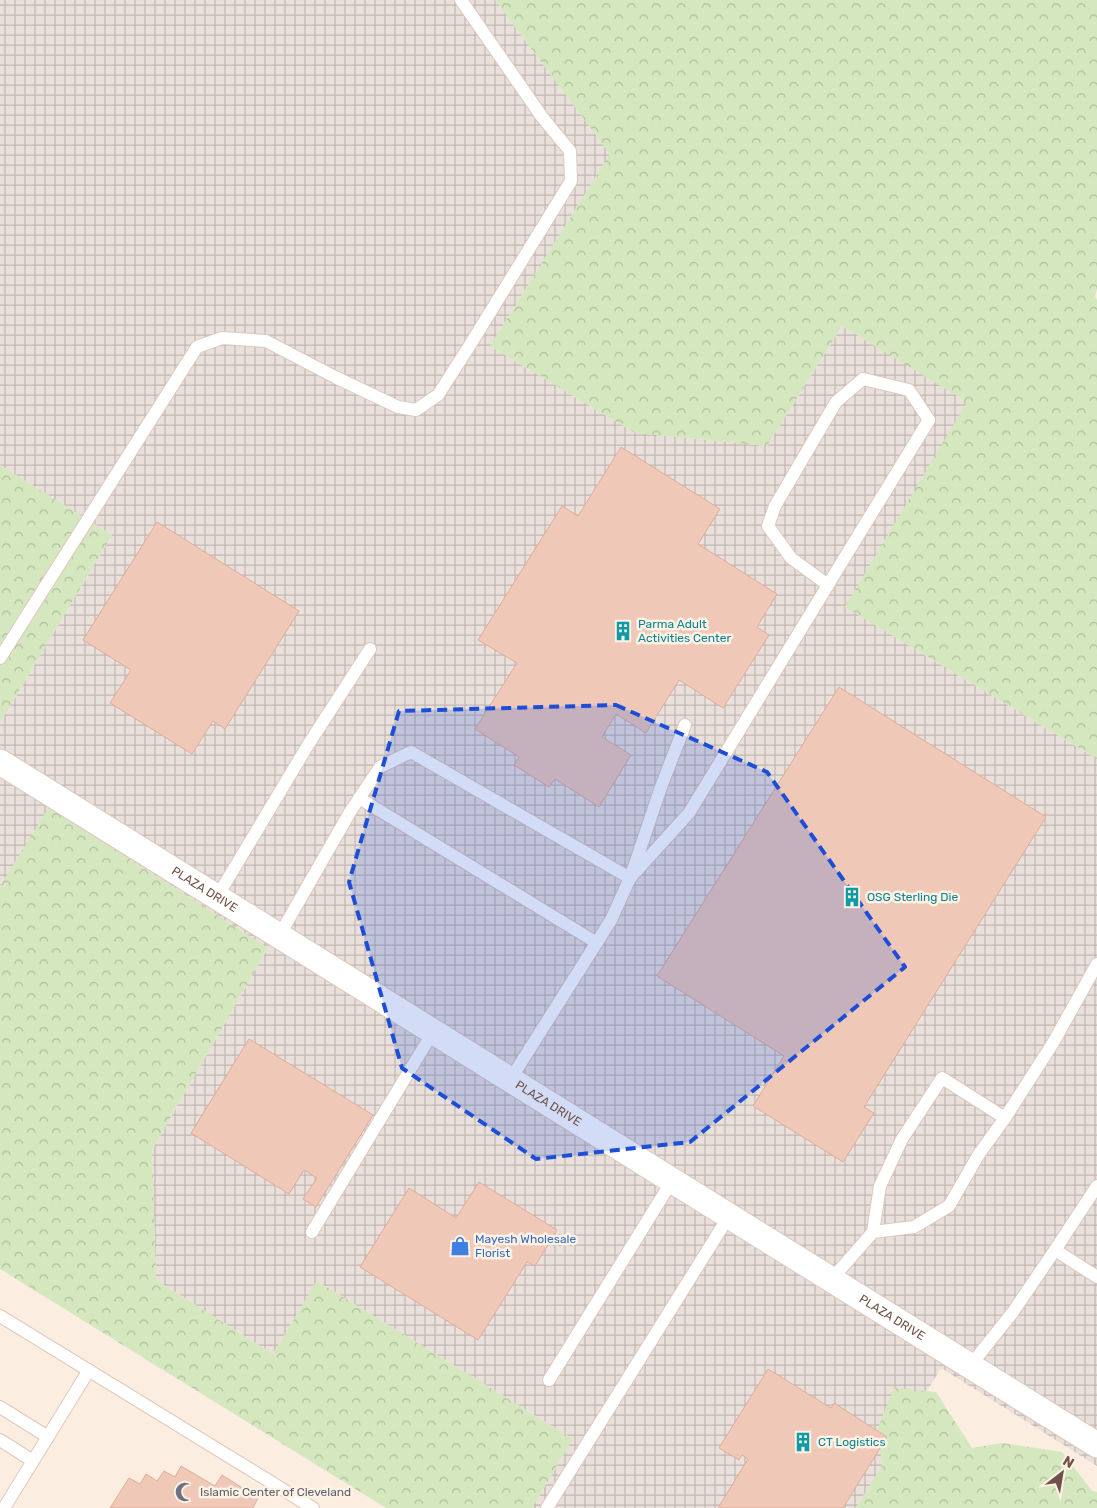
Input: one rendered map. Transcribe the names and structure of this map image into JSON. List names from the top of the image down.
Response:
{
  "streets": {
    "street": ["PLAZA DRIVE"]
  },
  "places": {
    "building": ["Parma Adult Activities Center", "OSG Sterling Die", "CT Logistics"],
    "shop": ["Mayesh Wholesale Florist"],
    "mosque": ["Islamic Center of Cleveland"]
  },
  "north": "top right"
}
